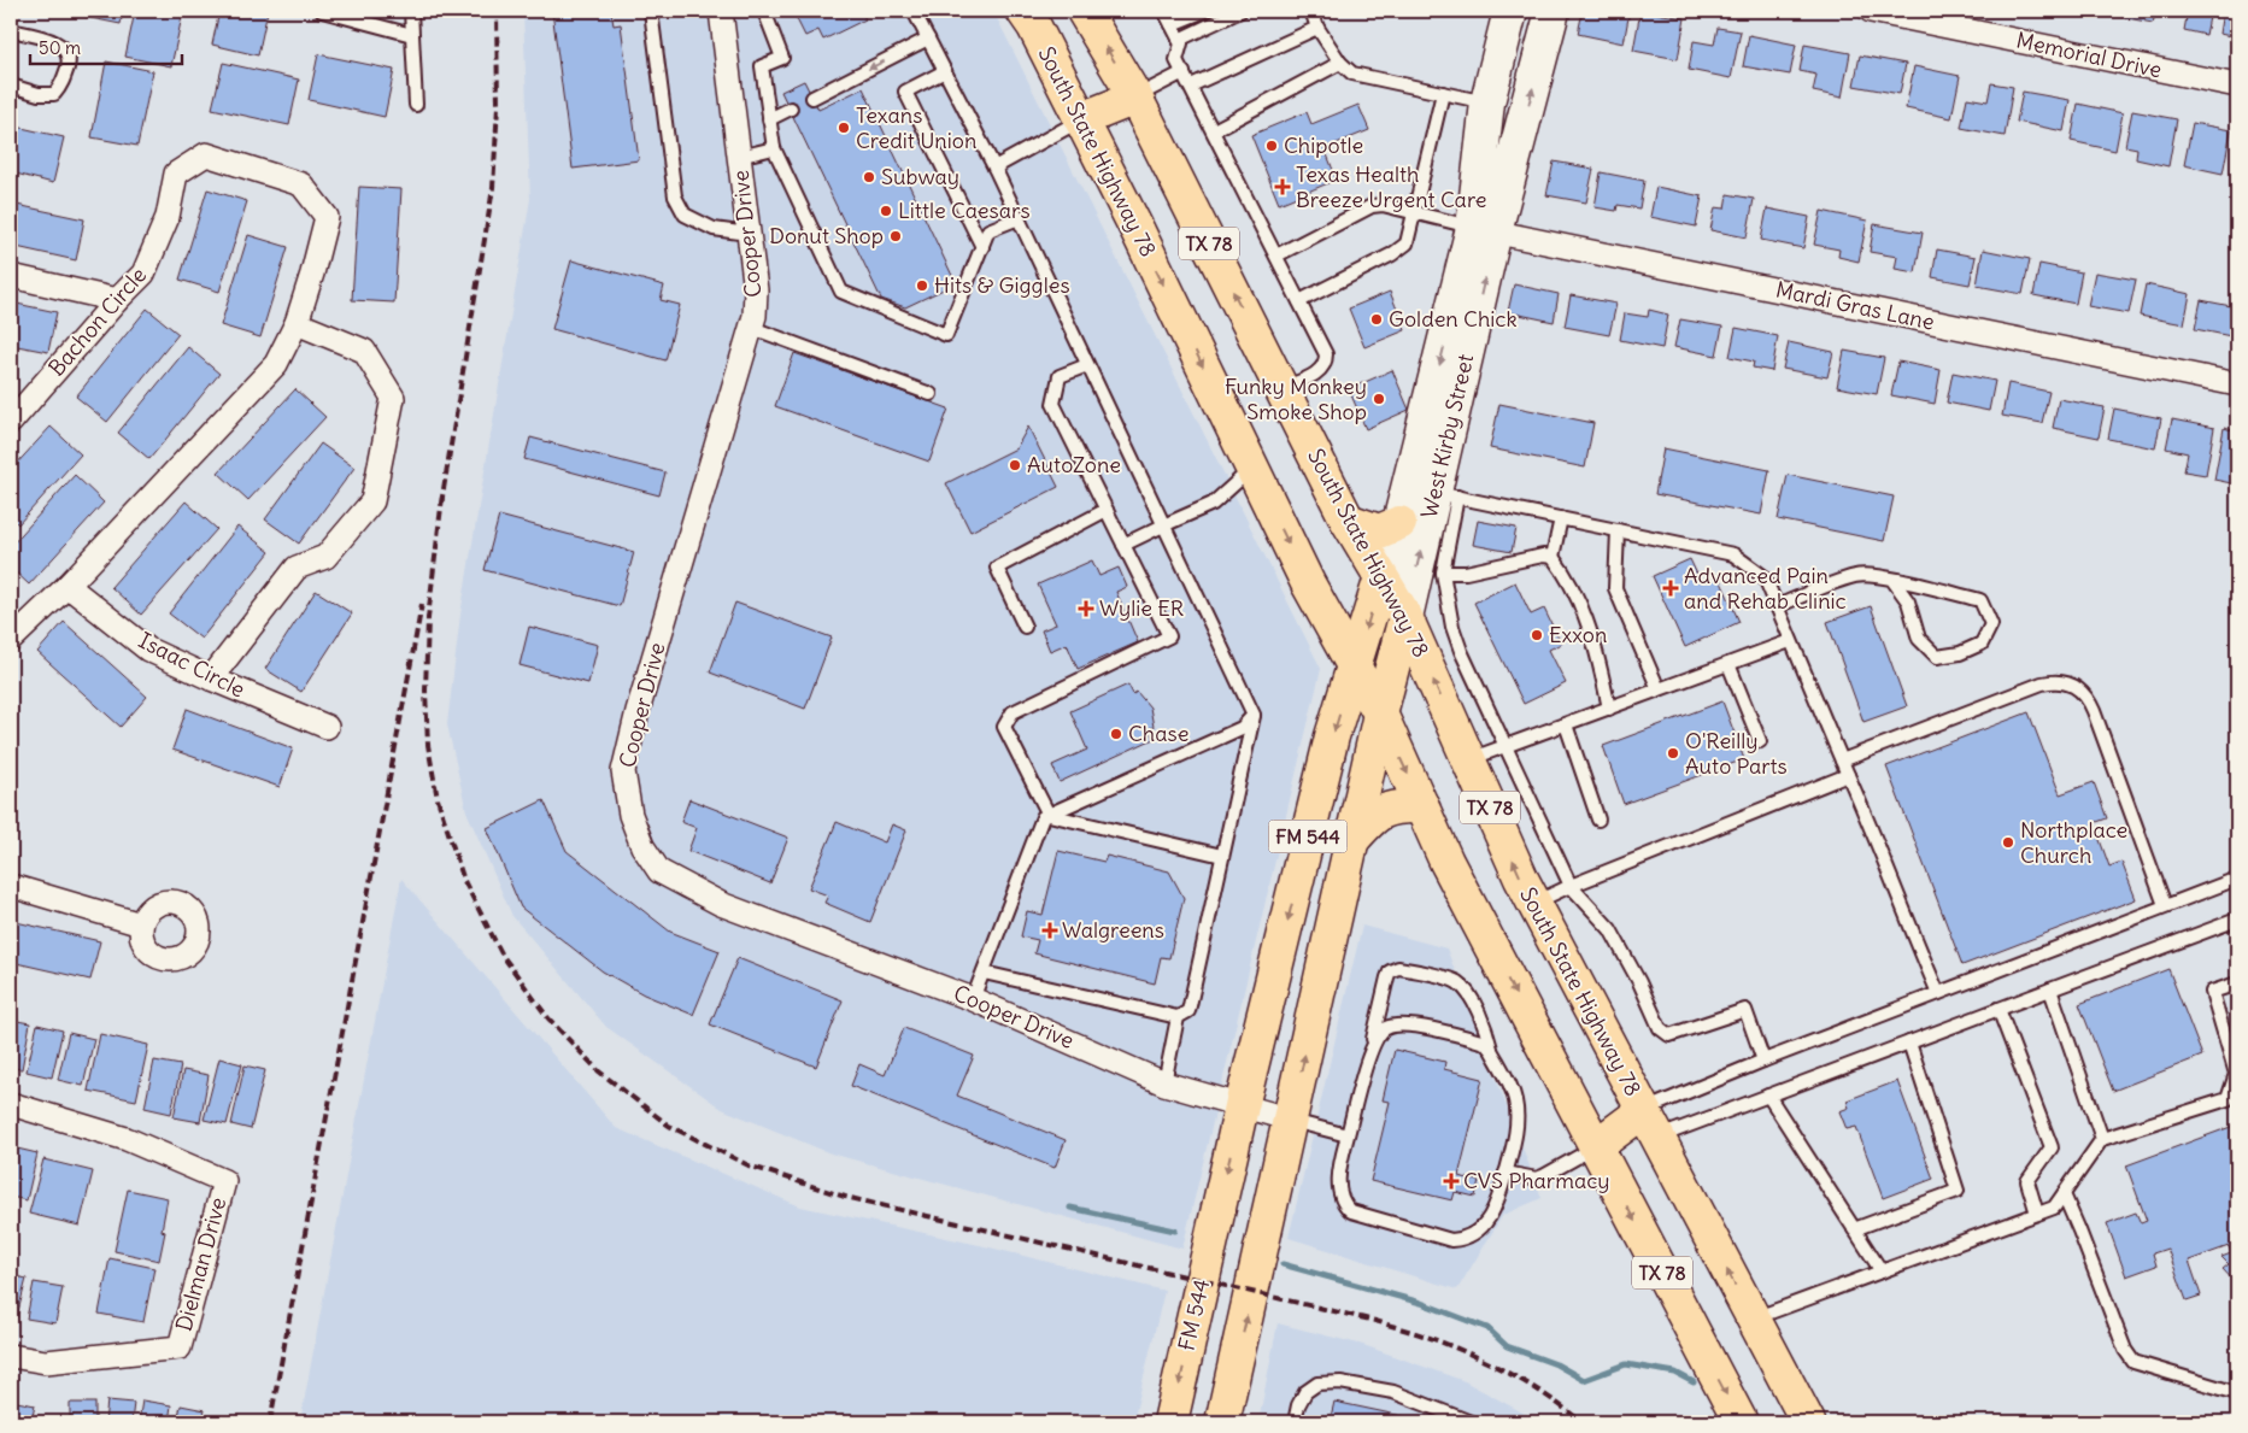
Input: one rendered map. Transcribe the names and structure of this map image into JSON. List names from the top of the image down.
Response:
{
  "streets": {
    "main road": [
      "South State Highway 78",
      "TX 78",
      "West Kirby Street",
      "FM 544"
    ],
    "street": [
      "Memorial Drive",
      "Cooper Drive",
      "Mardi Gras Lane",
      "Bachon Circle",
      "Isaac Circle",
      "Dielman Drive"
    ]
  },
  "crossings": [
    ["South State Highway 78", "West Kirby Street"],
    ["South State Highway 78", "FM 544"],
    ["Cooper Drive", "FM 544"],
    ["Mardi Gras Lane", "West Kirby Street"],
    ["Bachon Circle", "Isaac Circle"],
    ["West Kirby Street", "FM 544"]
  ],
  "places": {
    "other": [
      "Texans Credit Union",
      "Chipotle",
      "Subway",
      "Little Caesars",
      "Donut Shop",
      "Hits & Giggles",
      "Golden Chick",
      "Funky Monkey Smoke Shop",
      "AutoZone",
      "Exxon",
      "Chase",
      "O'Reilly Auto Parts",
      "Northplace Church"
    ],
    "health": [
      "Texas Health Breeze Urgent Care",
      "Advanced Pain and Rehab Clinic",
      "Wylie ER",
      "Walgreens",
      "CVS Pharmacy"
    ]
  },
  "scale_bar": "50 m"
}
